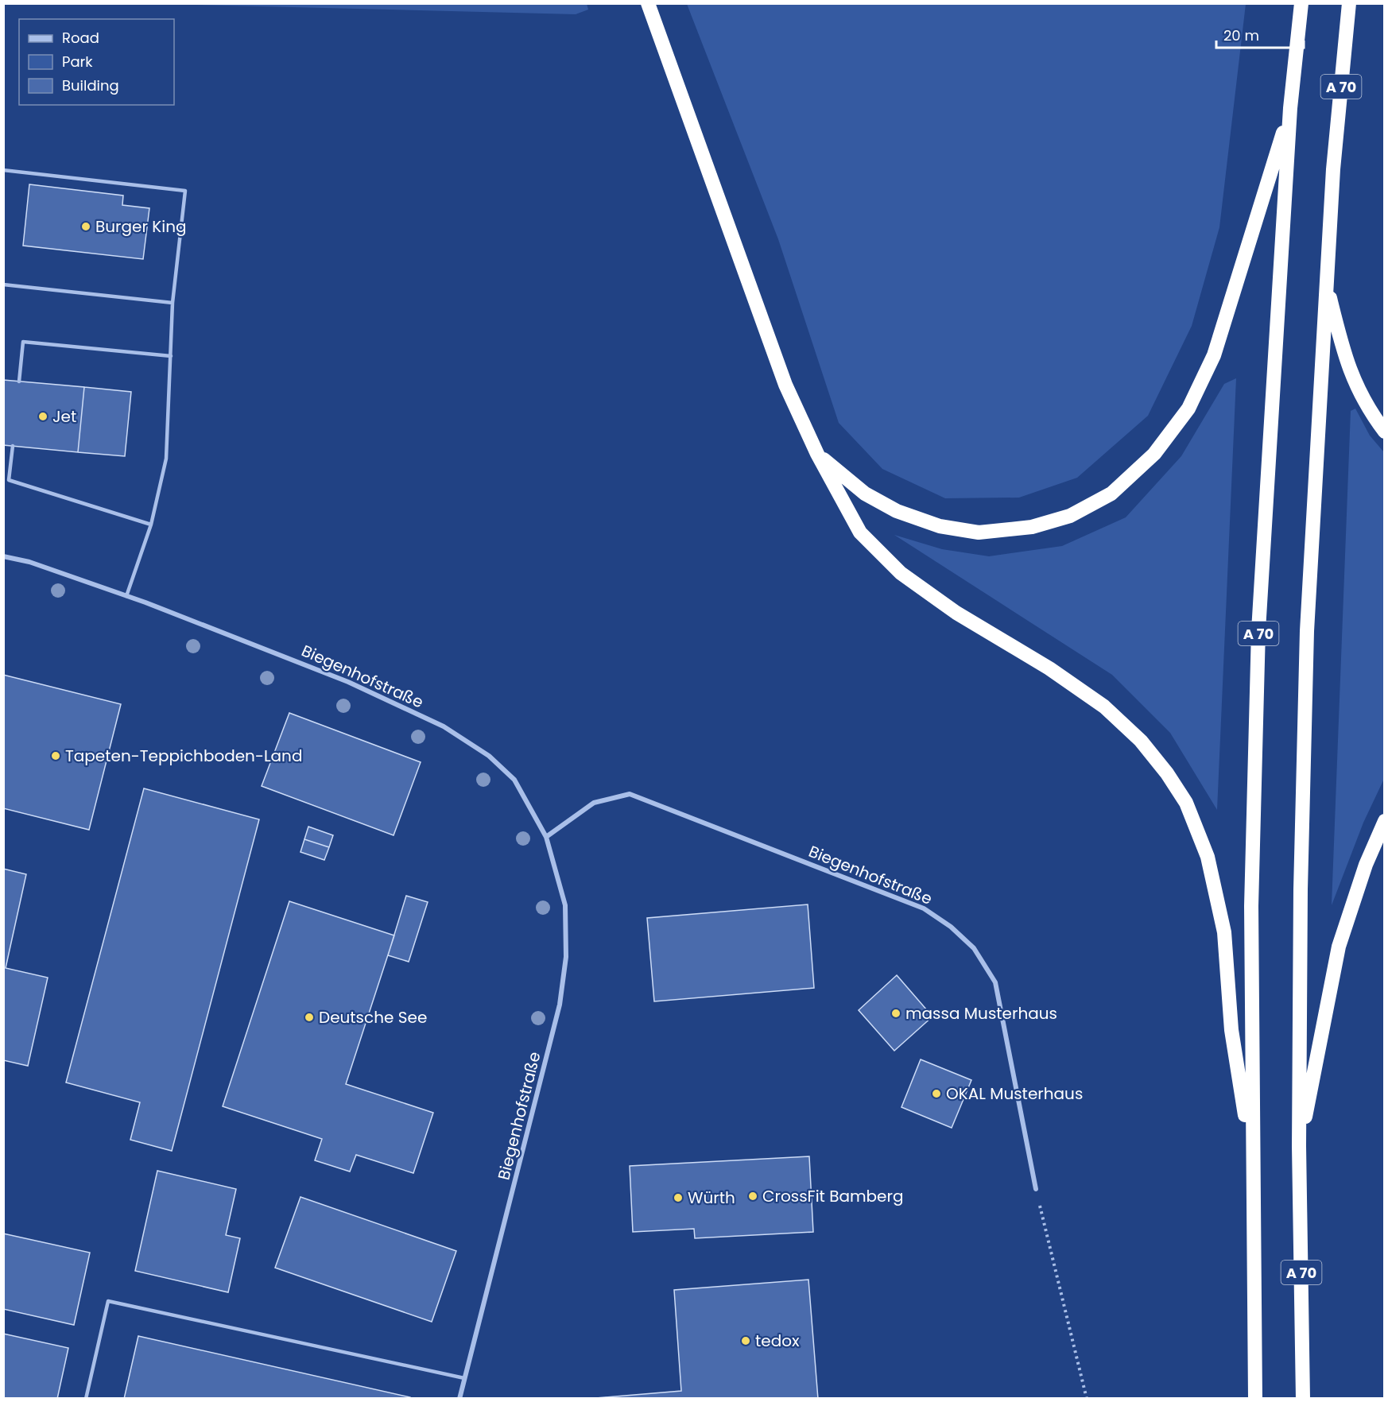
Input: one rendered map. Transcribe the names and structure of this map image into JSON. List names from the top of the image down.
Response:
{
  "streets": {
    "highway": ["A 70"],
    "street": ["Biegenhofstraße"]
  },
  "places": [
    "Burger King",
    "Jet",
    "Tapeten-Teppichboden-Land",
    "massa Musterhaus",
    "Deutsche See",
    "OKAL Musterhaus",
    "CrossFit Bamberg",
    "Würth",
    "tedox"
  ],
  "legend": ["Road", "Park", "Building"],
  "scale_bar": "20 m"
}
